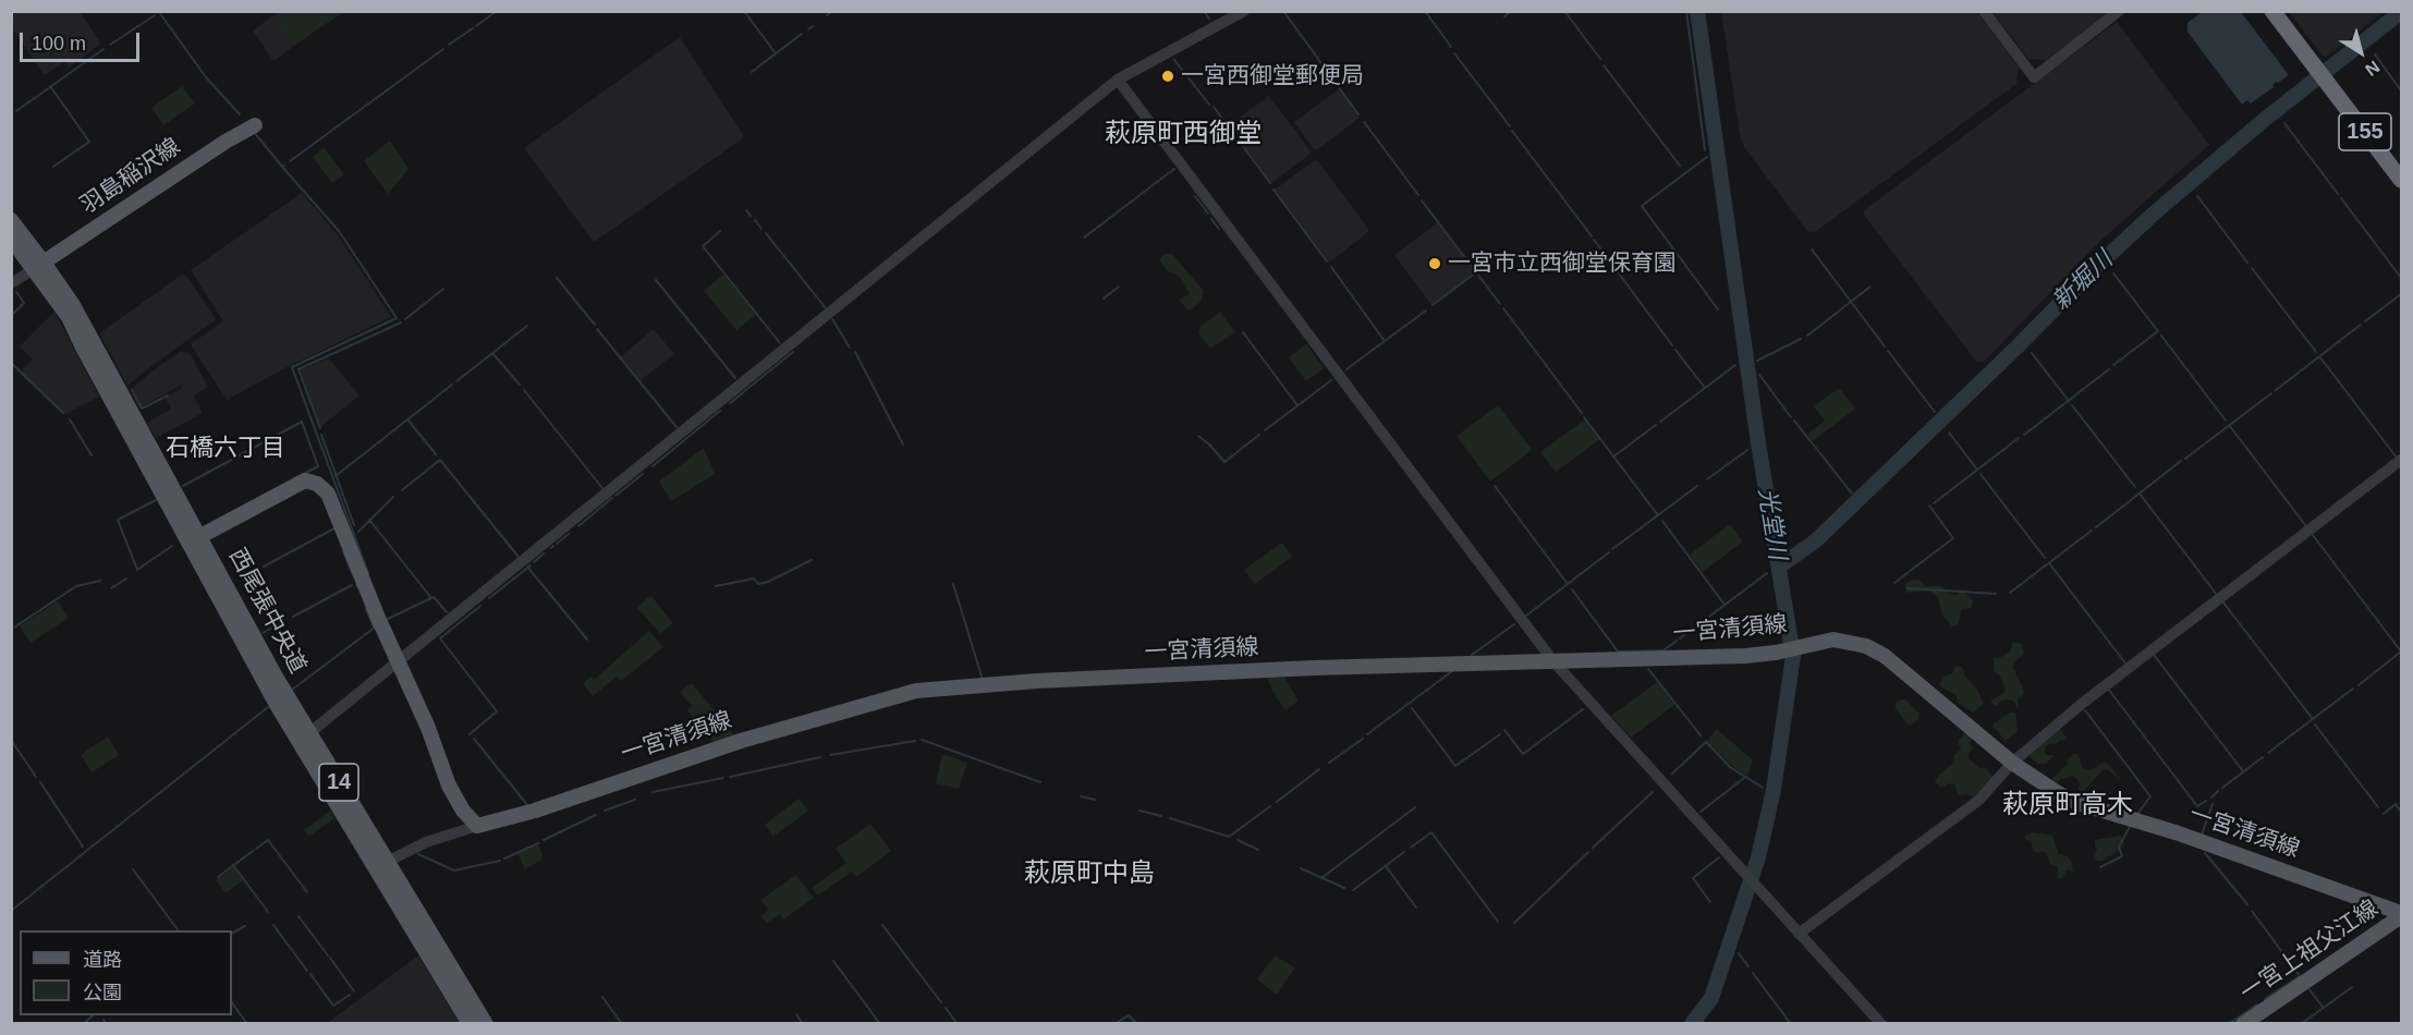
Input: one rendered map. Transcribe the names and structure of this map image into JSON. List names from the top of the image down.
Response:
{
  "streets": {
    "highway": ["155"],
    "main road": [
      "羽島稲沢線",
      "西尾張中央道",
      "一宮清須線",
      "14",
      "一宮上祖父江線"
    ]
  },
  "crossings": [
    ["羽島稲沢線", "西尾張中央道"],
    ["一宮清須線", "一宮上祖父江線"]
  ],
  "districts": [
    "萩原町西御堂",
    "石橋六丁目",
    "萩原町高木",
    "萩原町中島"
  ],
  "water": ["新堀川", "光堂川"],
  "places": ["一宮西御堂郵便局", "一宮市立西御堂保育園"],
  "legend": ["道路", "公園"],
  "scale_bar": "100 m",
  "north": "bottom right"
}
